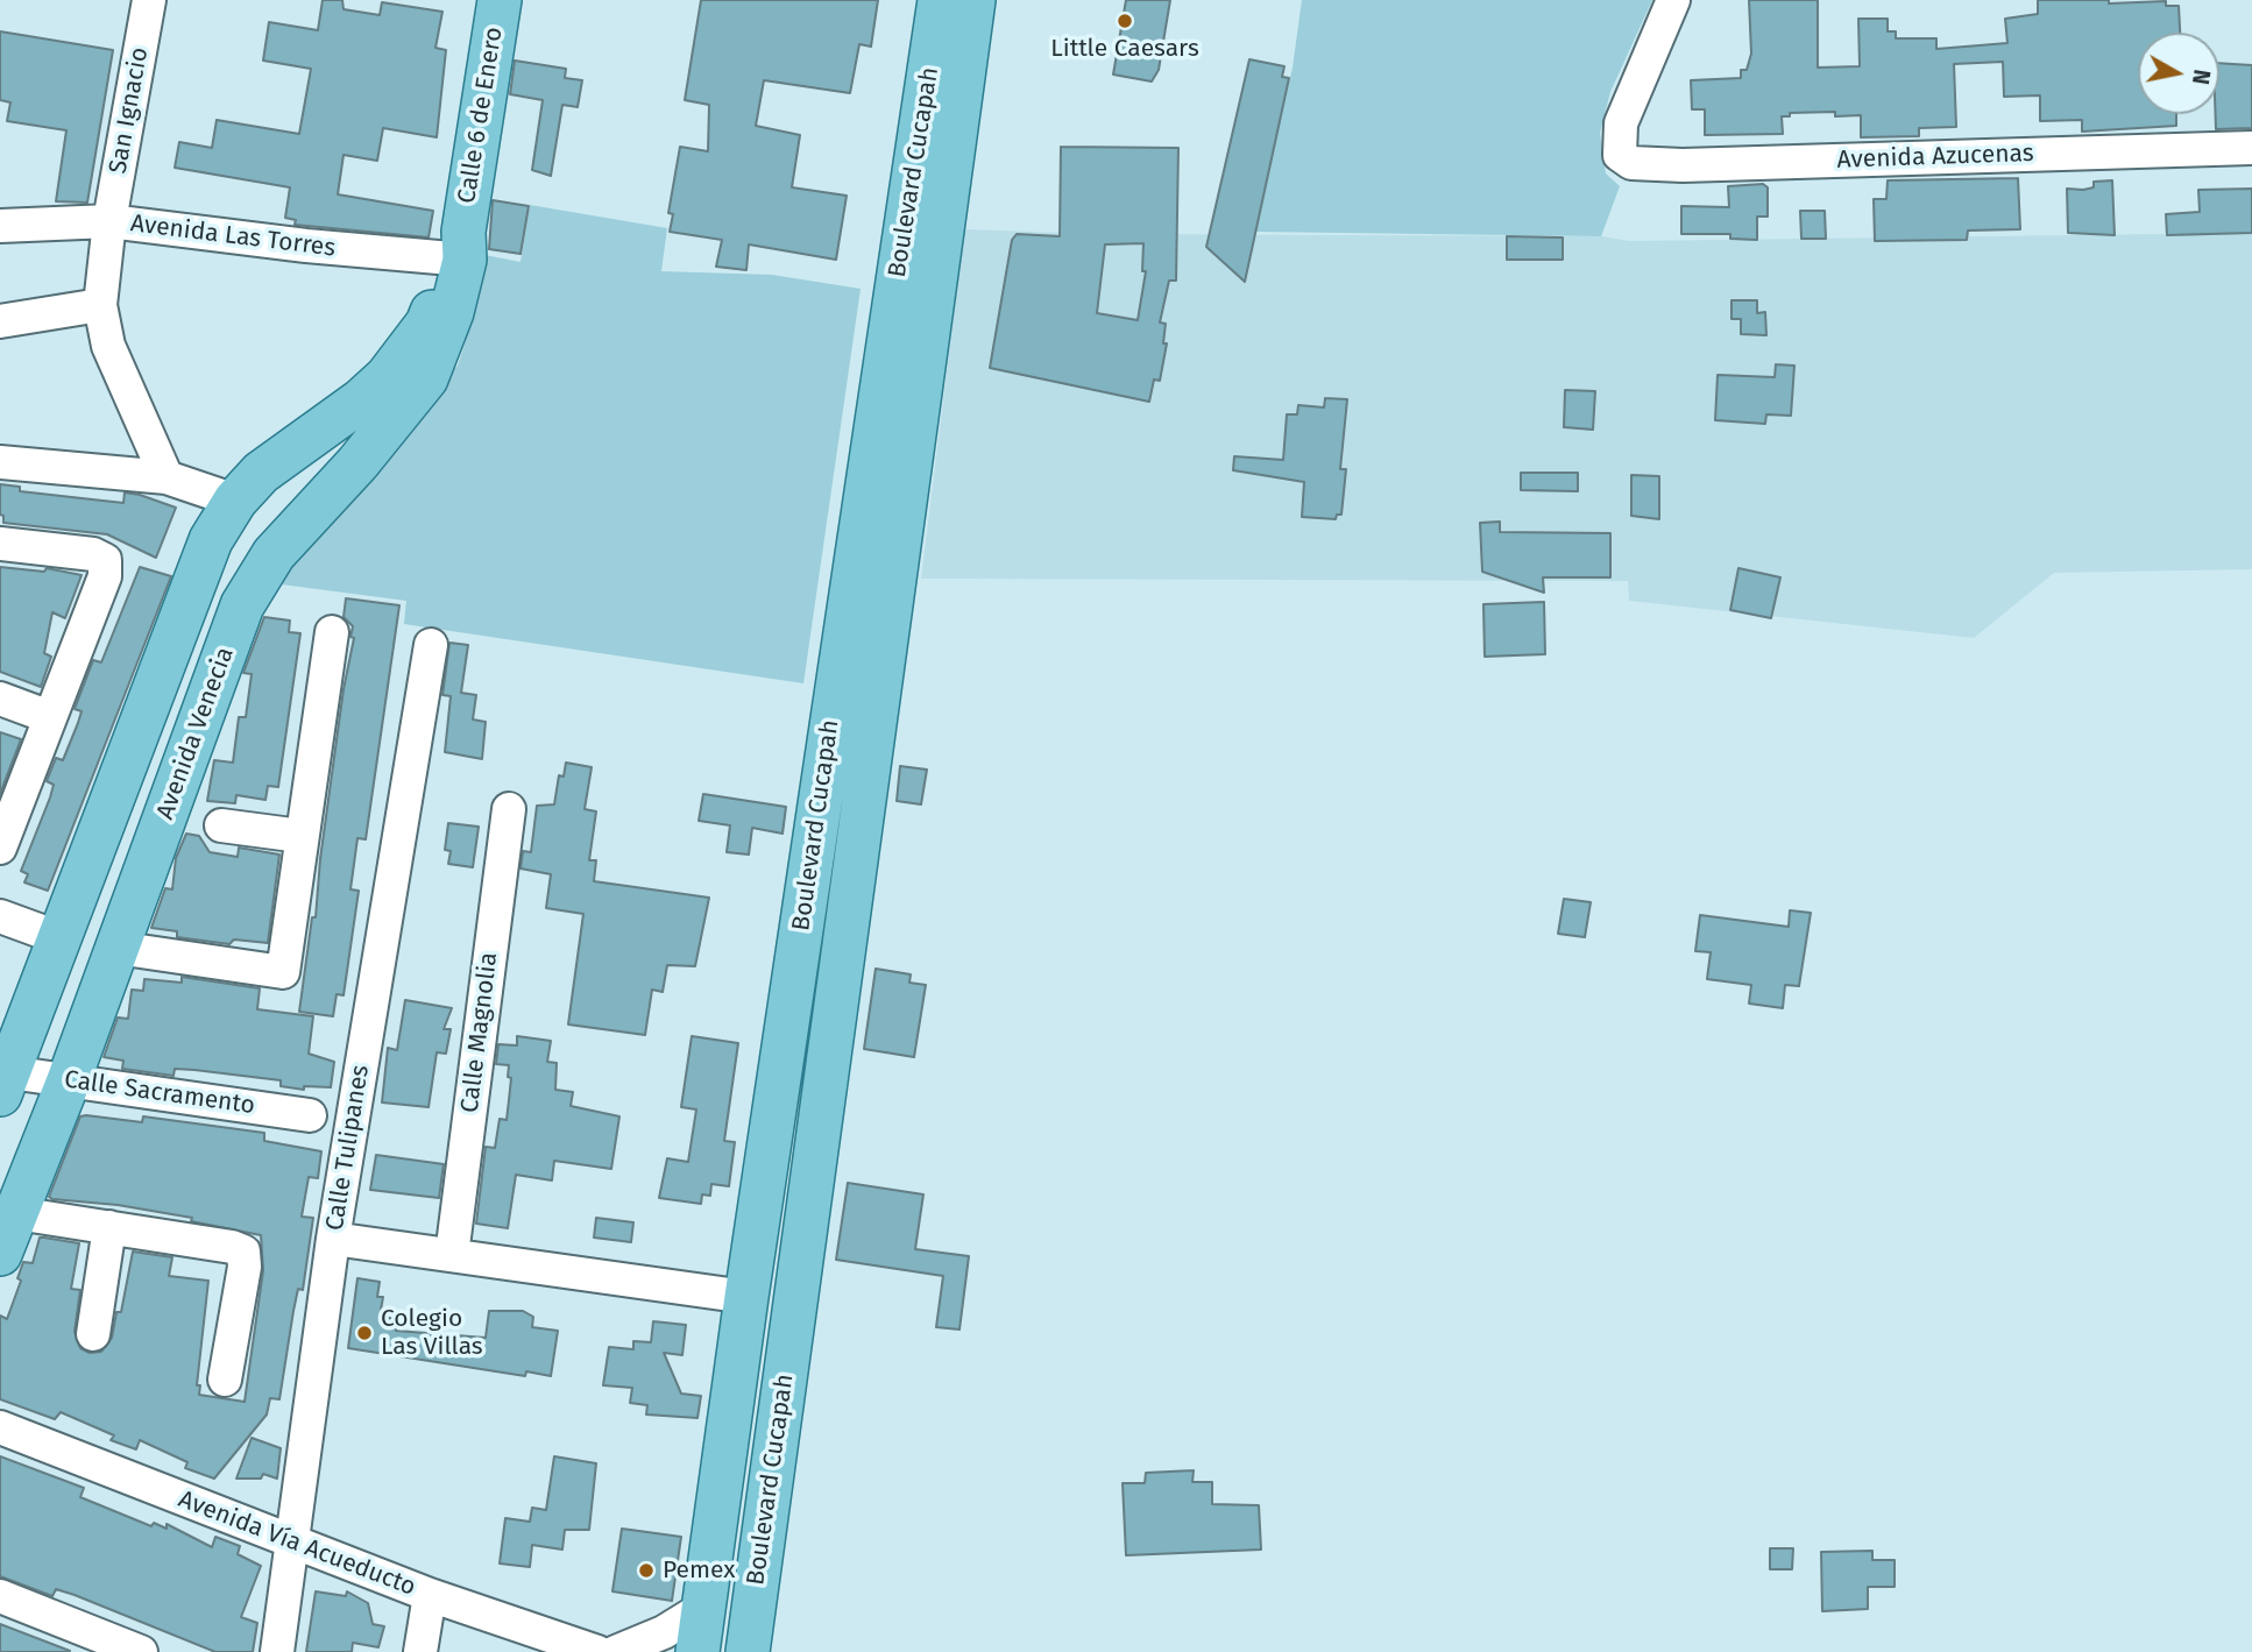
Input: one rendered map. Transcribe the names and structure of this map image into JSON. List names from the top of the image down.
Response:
{
  "streets": {
    "main road": ["Calle 6 de Enero", "Boulevard Cucapah", "Avenida Venecia"],
    "street": [
      "San Ignacio",
      "Avenida Azucenas",
      "Avenida Las Torres",
      "Calle Magnolia",
      "Calle Sacramento",
      "Calle Tulipanes",
      "Avenida Vía Acueducto"
    ]
  },
  "crossings": [
    ["San Ignacio", "Avenida Las Torres"],
    ["Calle 6 de Enero", "Avenida Las Torres"],
    ["Calle 6 de Enero", "Avenida Venecia"],
    ["Avenida Las Torres", "Avenida Venecia"],
    ["Avenida Venecia", "Calle Sacramento"],
    ["Calle Tulipanes", "Avenida Vía Acueducto"]
  ],
  "places": ["Little Caesars", "Colegio Las Villas", "Pemex"],
  "north": "right"
}
